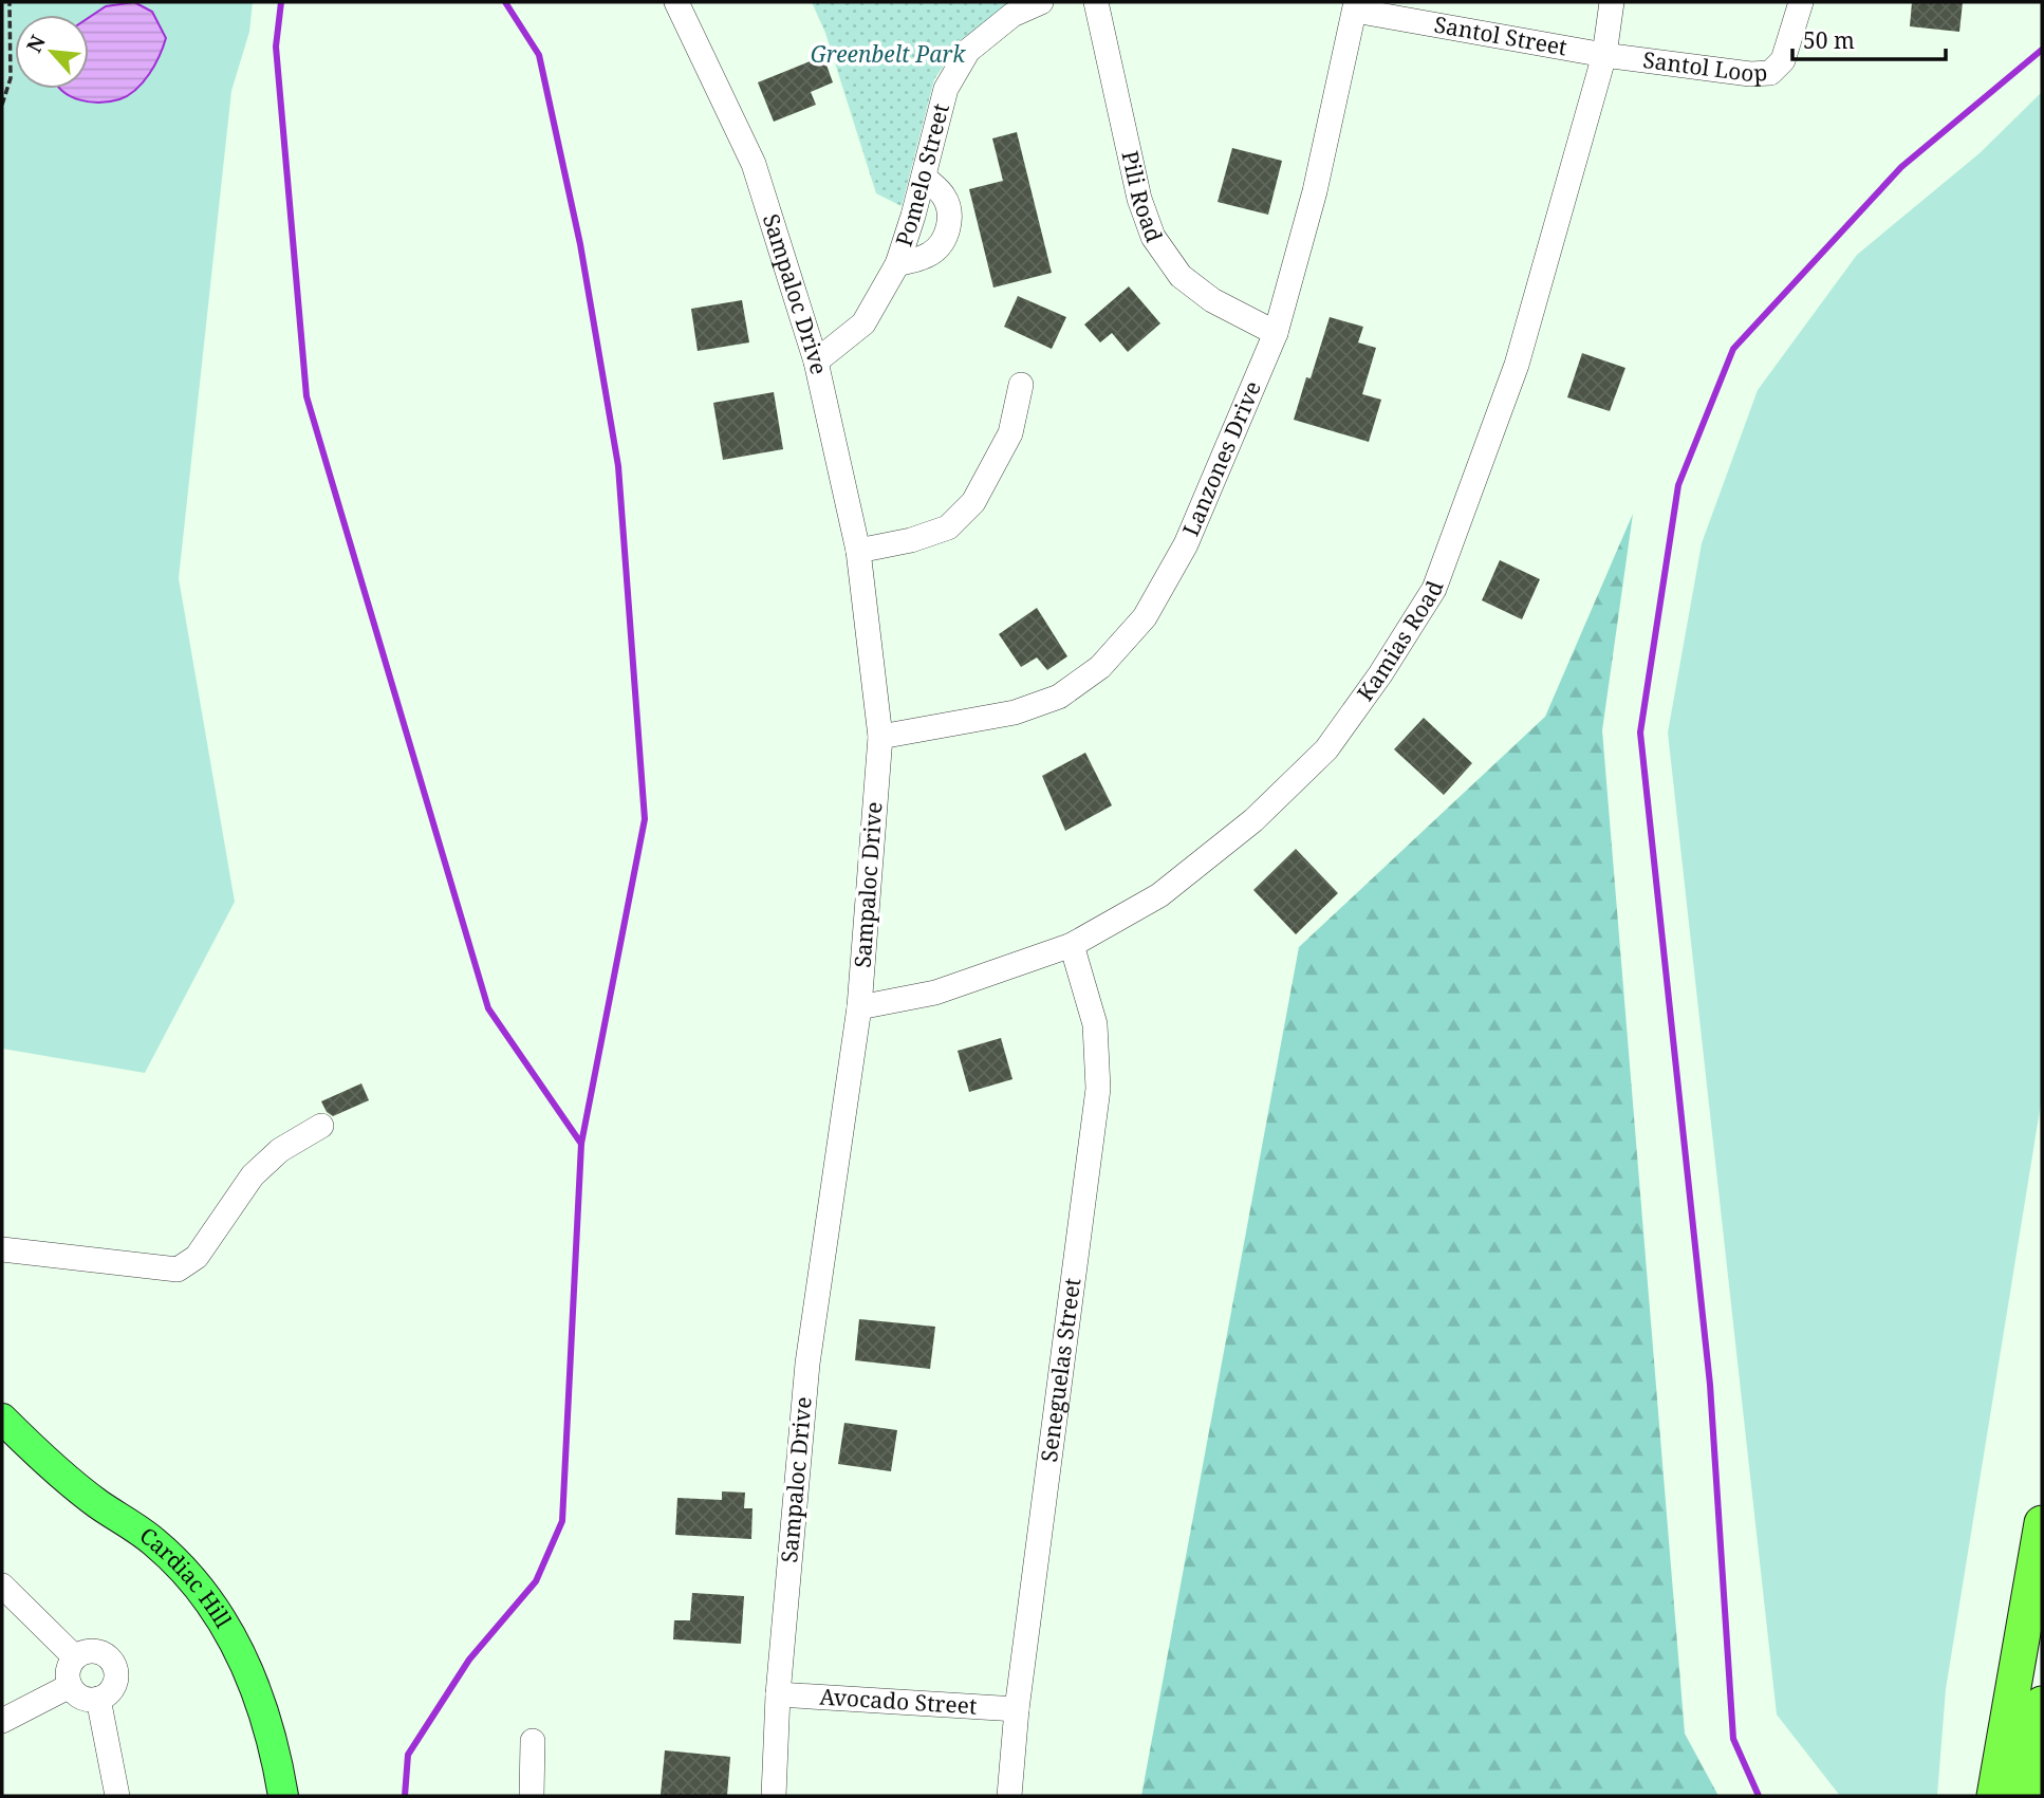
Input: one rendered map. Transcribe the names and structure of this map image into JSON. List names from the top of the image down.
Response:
{
  "streets": {
    "main road": ["Cardiac Hill"],
    "street": [
      "Santol Street",
      "Santol Loop",
      "Pomelo Street",
      "Pili Road",
      "Sampaloc Drive",
      "Lanzones Drive",
      "Kamias Road",
      "Seneguelas Street",
      "Avocado Street"
    ]
  },
  "crossings": [
    ["Santol Street", "Santol Loop"],
    ["Santol Street", "Lanzones Drive"],
    ["Santol Street", "Kamias Road"],
    ["Santol Loop", "Kamias Road"],
    ["Pomelo Street", "Sampaloc Drive"],
    ["Pili Road", "Lanzones Drive"],
    ["Sampaloc Drive", "Lanzones Drive"],
    ["Sampaloc Drive", "Kamias Road"],
    ["Sampaloc Drive", "Avocado Street"],
    ["Kamias Road", "Seneguelas Street"],
    ["Seneguelas Street", "Avocado Street"]
  ],
  "parks": ["Greenbelt Park"],
  "scale_bar": "50 m",
  "north": "top left"
}
